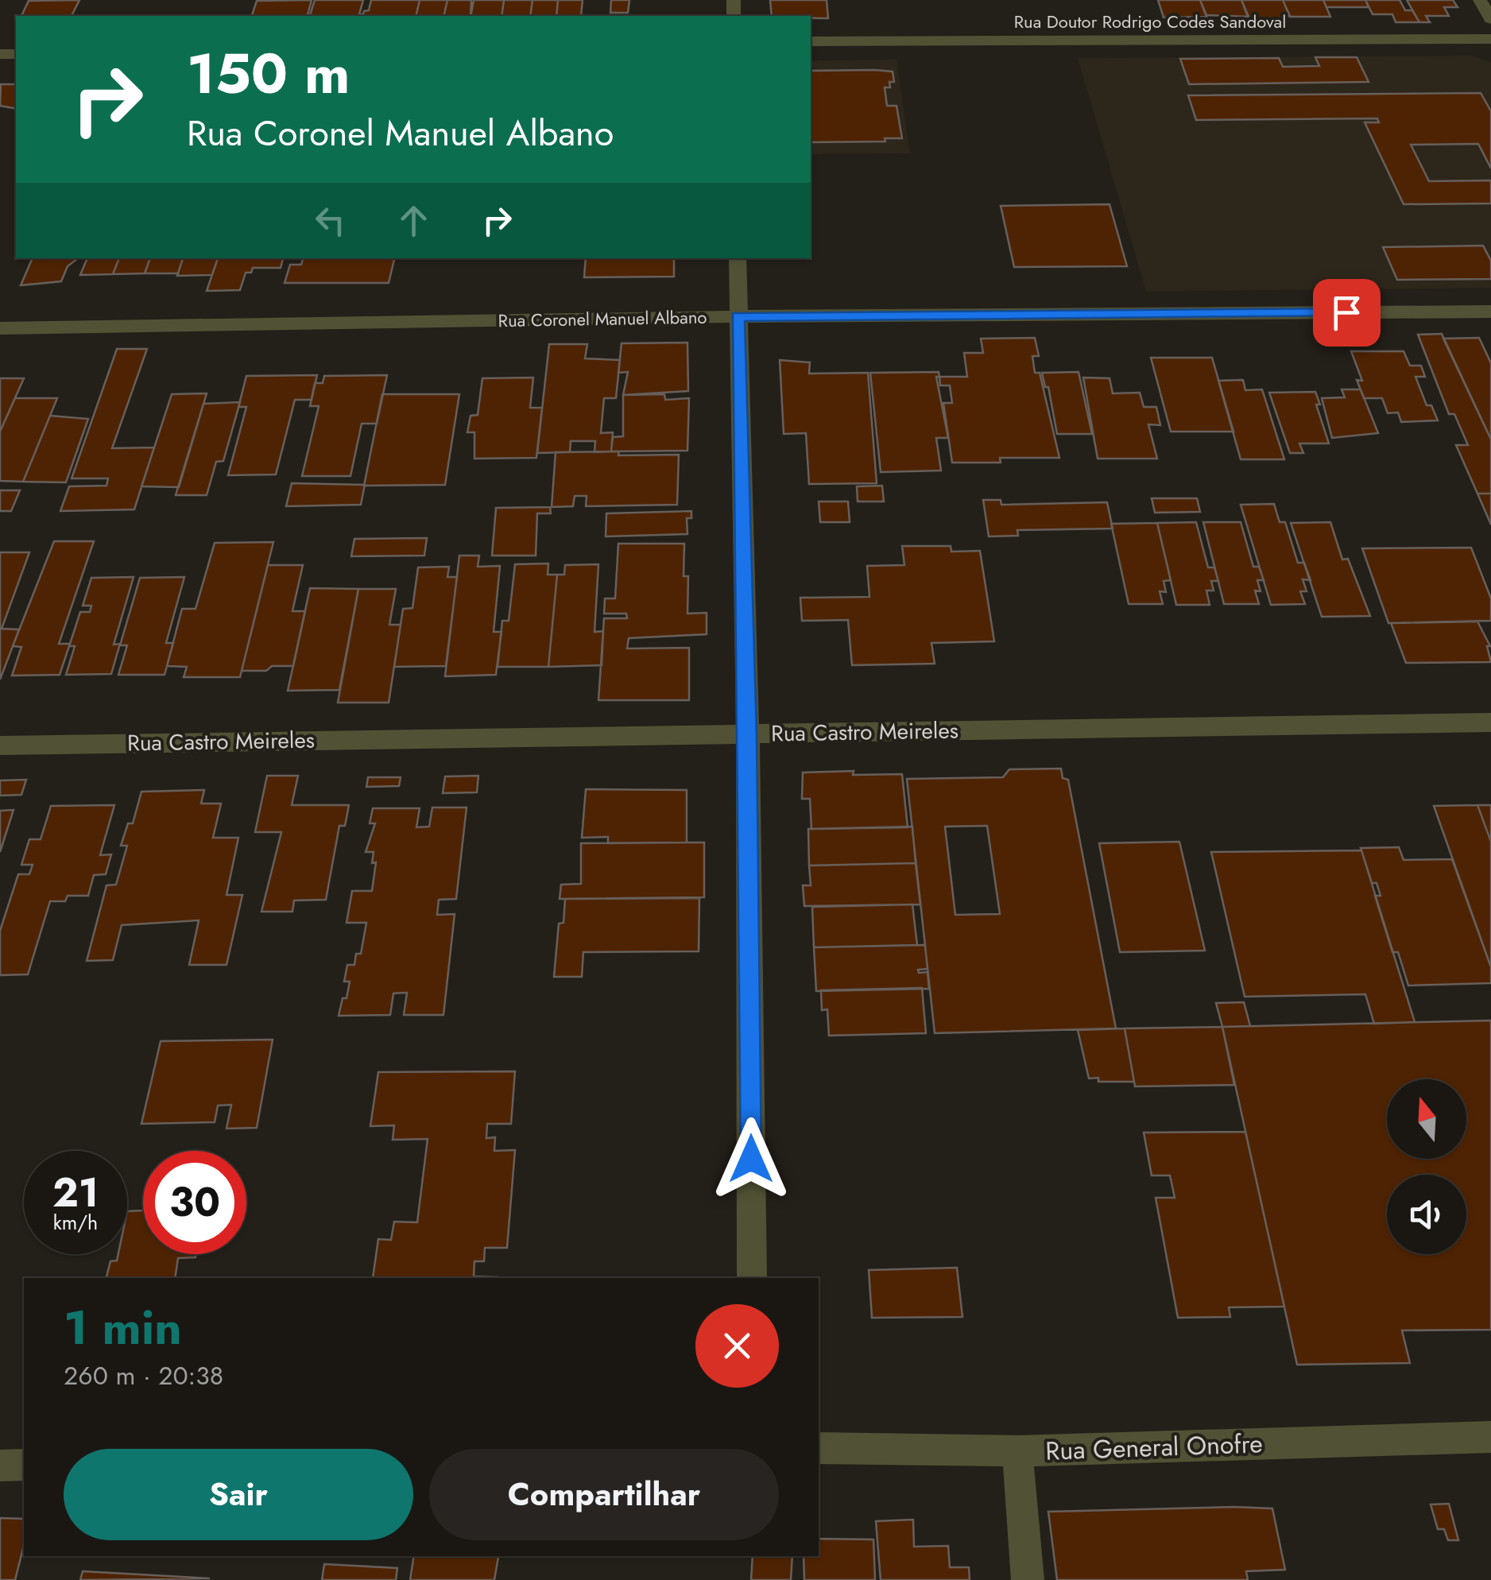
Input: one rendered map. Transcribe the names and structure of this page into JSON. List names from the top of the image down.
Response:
{
  "streets": {
    "street": [
      "Rua Doutor Rodrigo Codes Sandoval",
      "Rua Coronel Manuel Albano",
      "Rua Castro Meireles",
      "Rua General Onofre"
    ]
  },
  "north": "top",
  "page": {
    "turn": ["150 m", "Rua Coronel Manuel Albano"],
    "speed": "21 km/h",
    "limit": "30",
    "heading": ["1 min", "260 m · 20:38"],
    "buttons": ["Sair", "Compartilhar"]
  }
}
